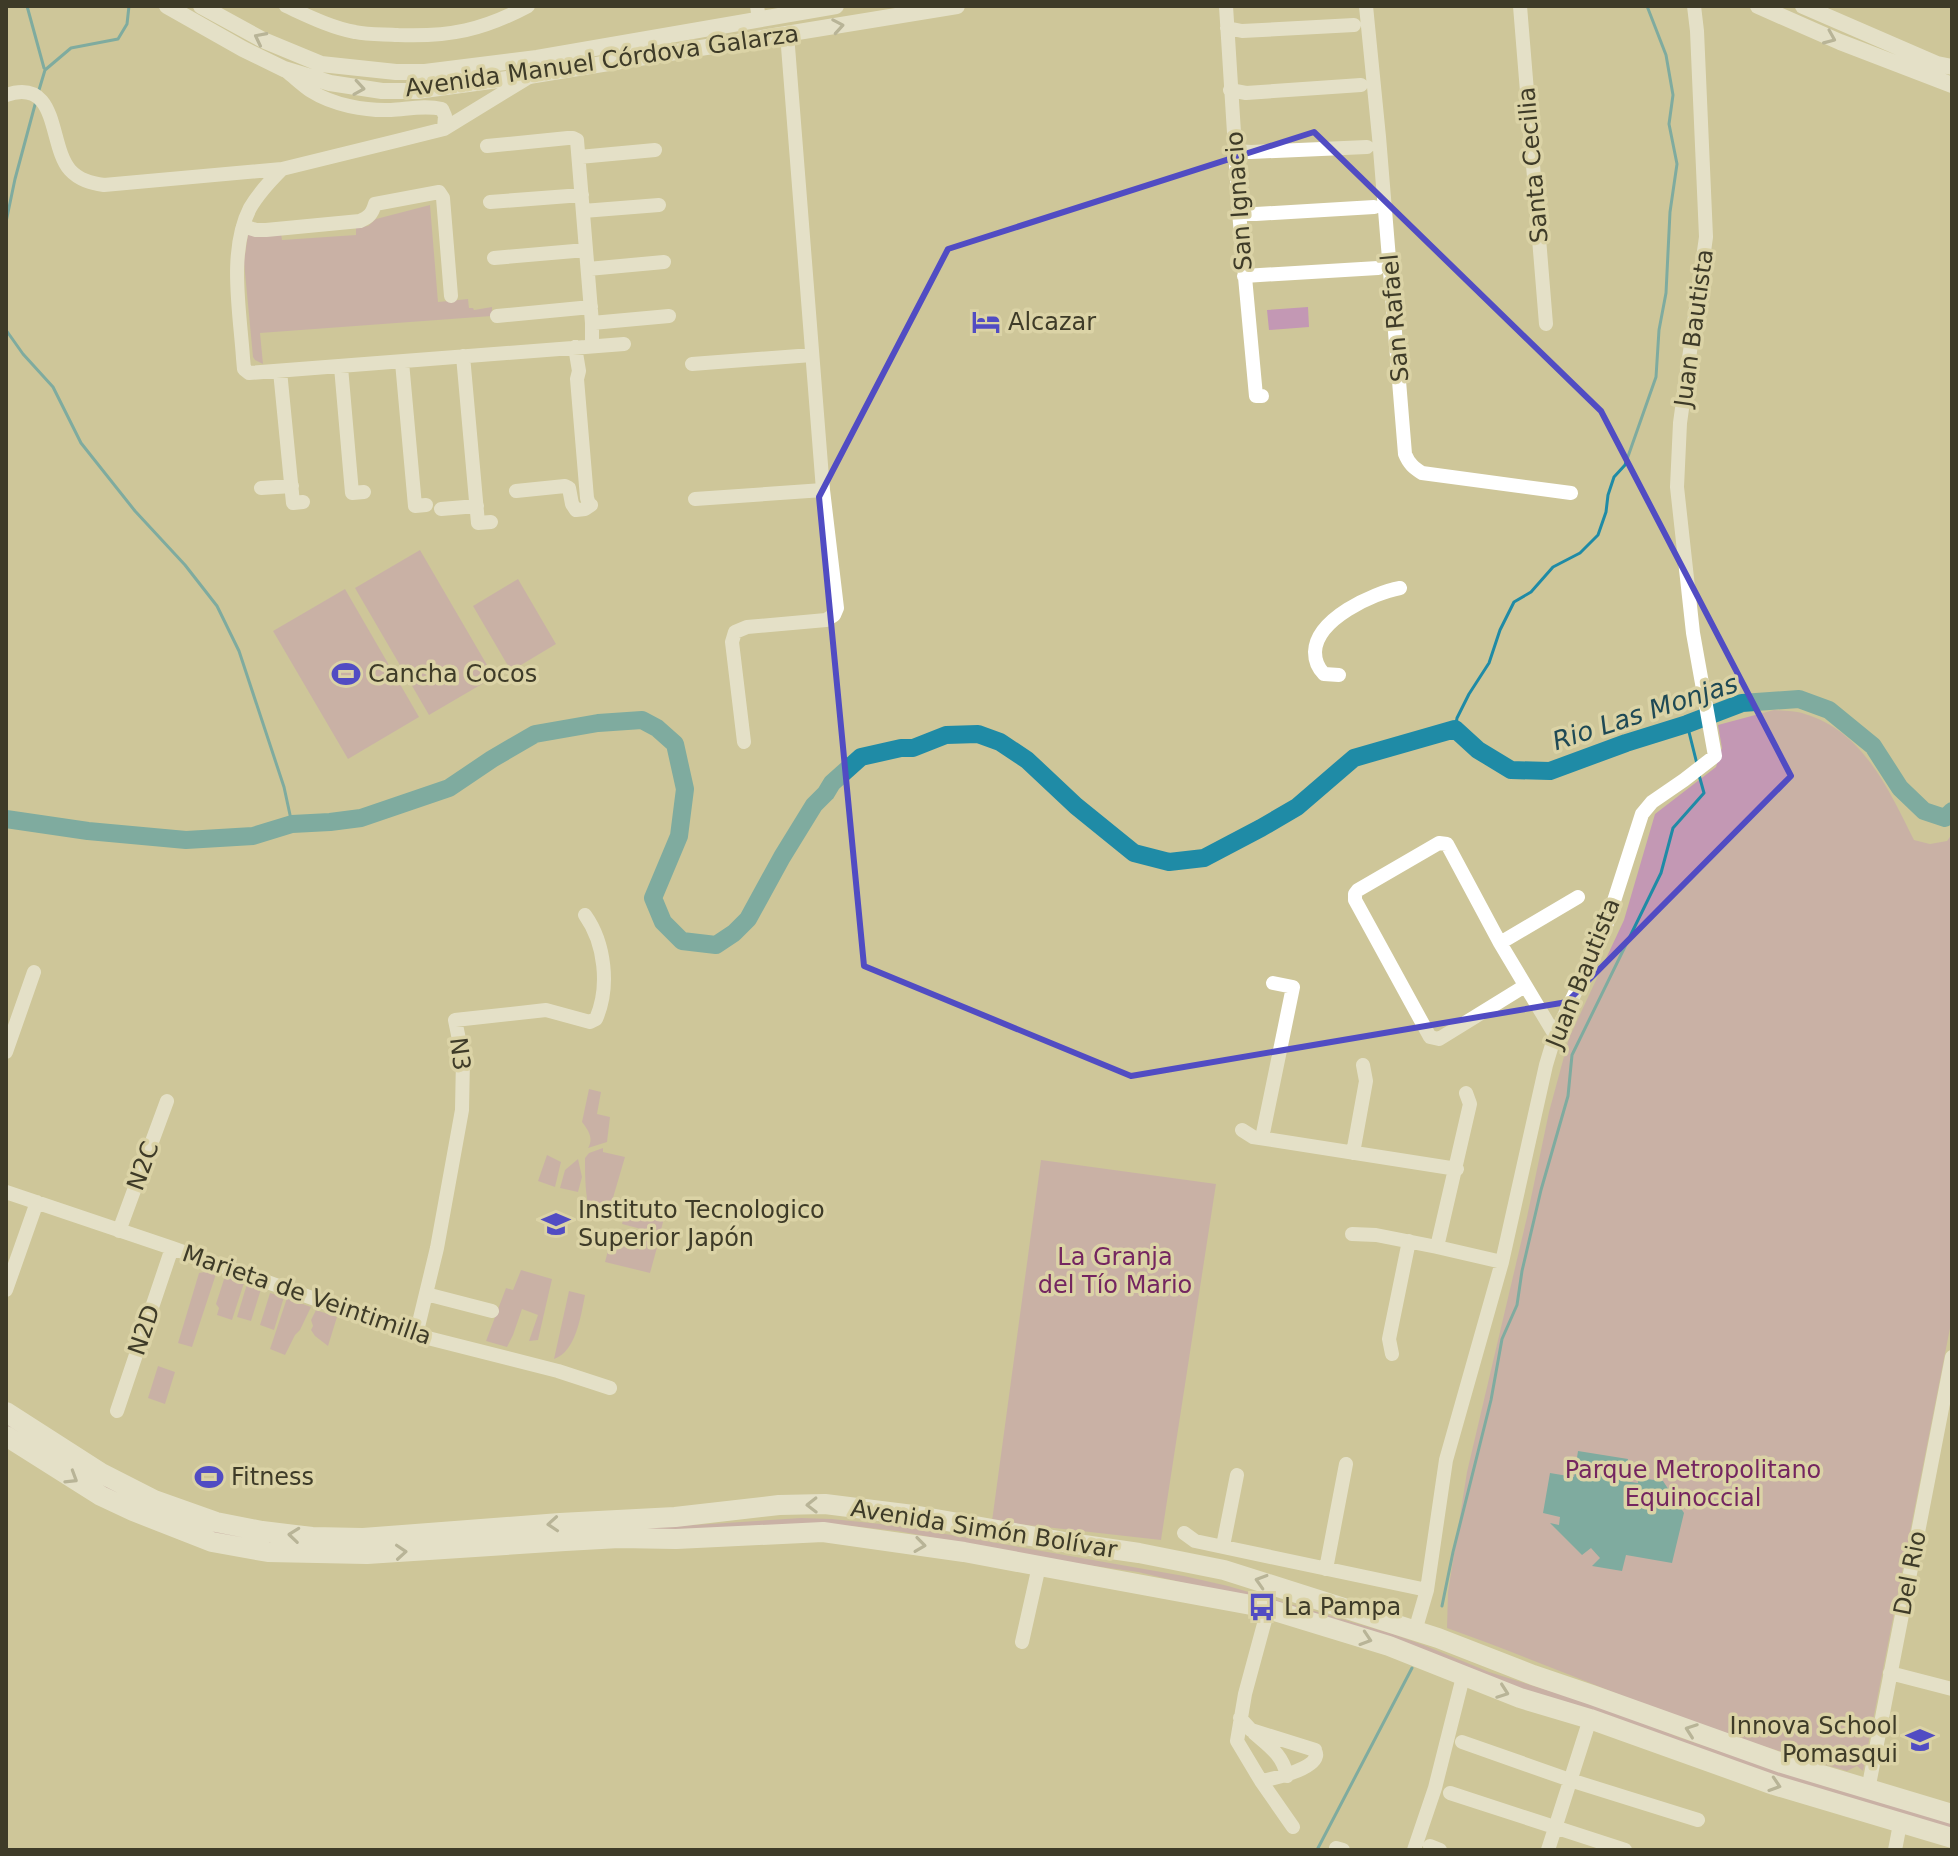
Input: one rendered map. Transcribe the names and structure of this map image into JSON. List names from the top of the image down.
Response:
{
  "streets": {
    "highway": ["Avenida Simón Bolívar"],
    "main road": ["Avenida Manuel Córdova Galarza"],
    "street": [
      "Santa Cecilia",
      "San Ignacio",
      "San Rafael",
      "Juan Bautista",
      "N3",
      "N2C",
      "Marieta de Veintimilla",
      "N2D",
      "Del Rio"
    ]
  },
  "crossings": [
    ["Juan Bautista", "Avenida Simón Bolívar"],
    ["N3", "Marieta de Veintimilla"],
    ["N2C", "Marieta de Veintimilla"],
    ["Marieta de Veintimilla", "N2D"],
    ["Avenida Simón Bolívar", "Del Rio"]
  ],
  "water": ["Rio Las Monjas"],
  "parks": ["La Granja del Tío Mario", "Parque Metropolitano Equinoccial"],
  "places": {
    "hotel": ["Alcazar"],
    "sports": ["Cancha Cocos", "Fitness"],
    "school or university": ["Instituto Tecnologico Superior Japón", "Innova School Pomasqui"],
    "bus stop": ["La Pampa"]
  }
}
